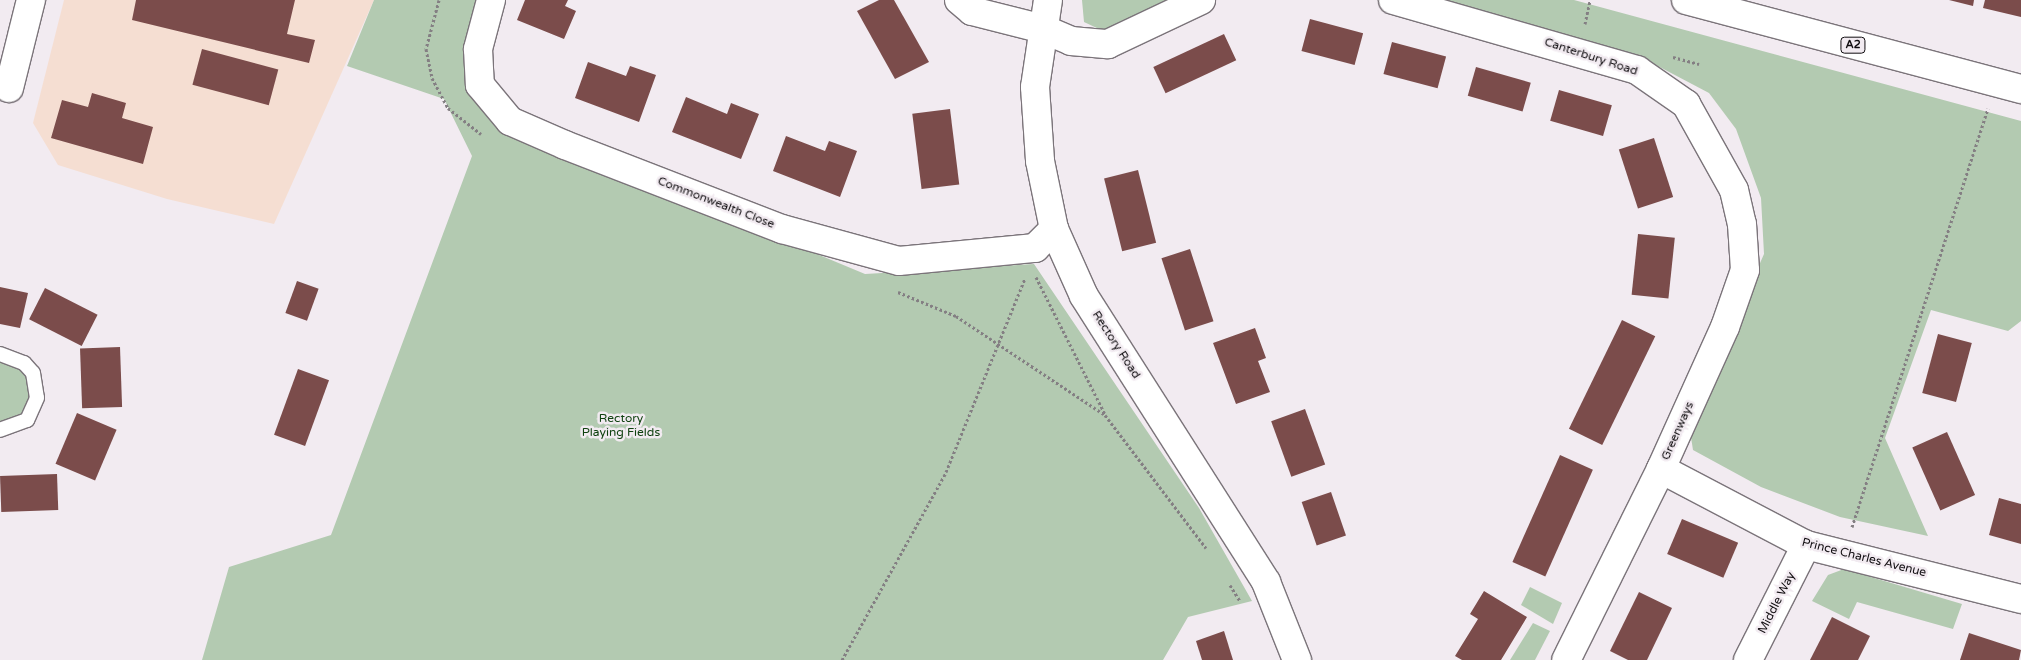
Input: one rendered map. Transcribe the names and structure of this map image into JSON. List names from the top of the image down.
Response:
{
  "streets": {
    "street": [
      "A2",
      "Canterbury Road",
      "Commonwealth Close",
      "Rectory Road",
      "Greenways",
      "Prince Charles Avenue",
      "Middle Way"
    ]
  },
  "crossings": [
    ["Canterbury Road", "Greenways"],
    ["Greenways", "Prince Charles Avenue"],
    ["Prince Charles Avenue", "Middle Way"]
  ],
  "parks": ["Rectory Playing Fields"]
}
